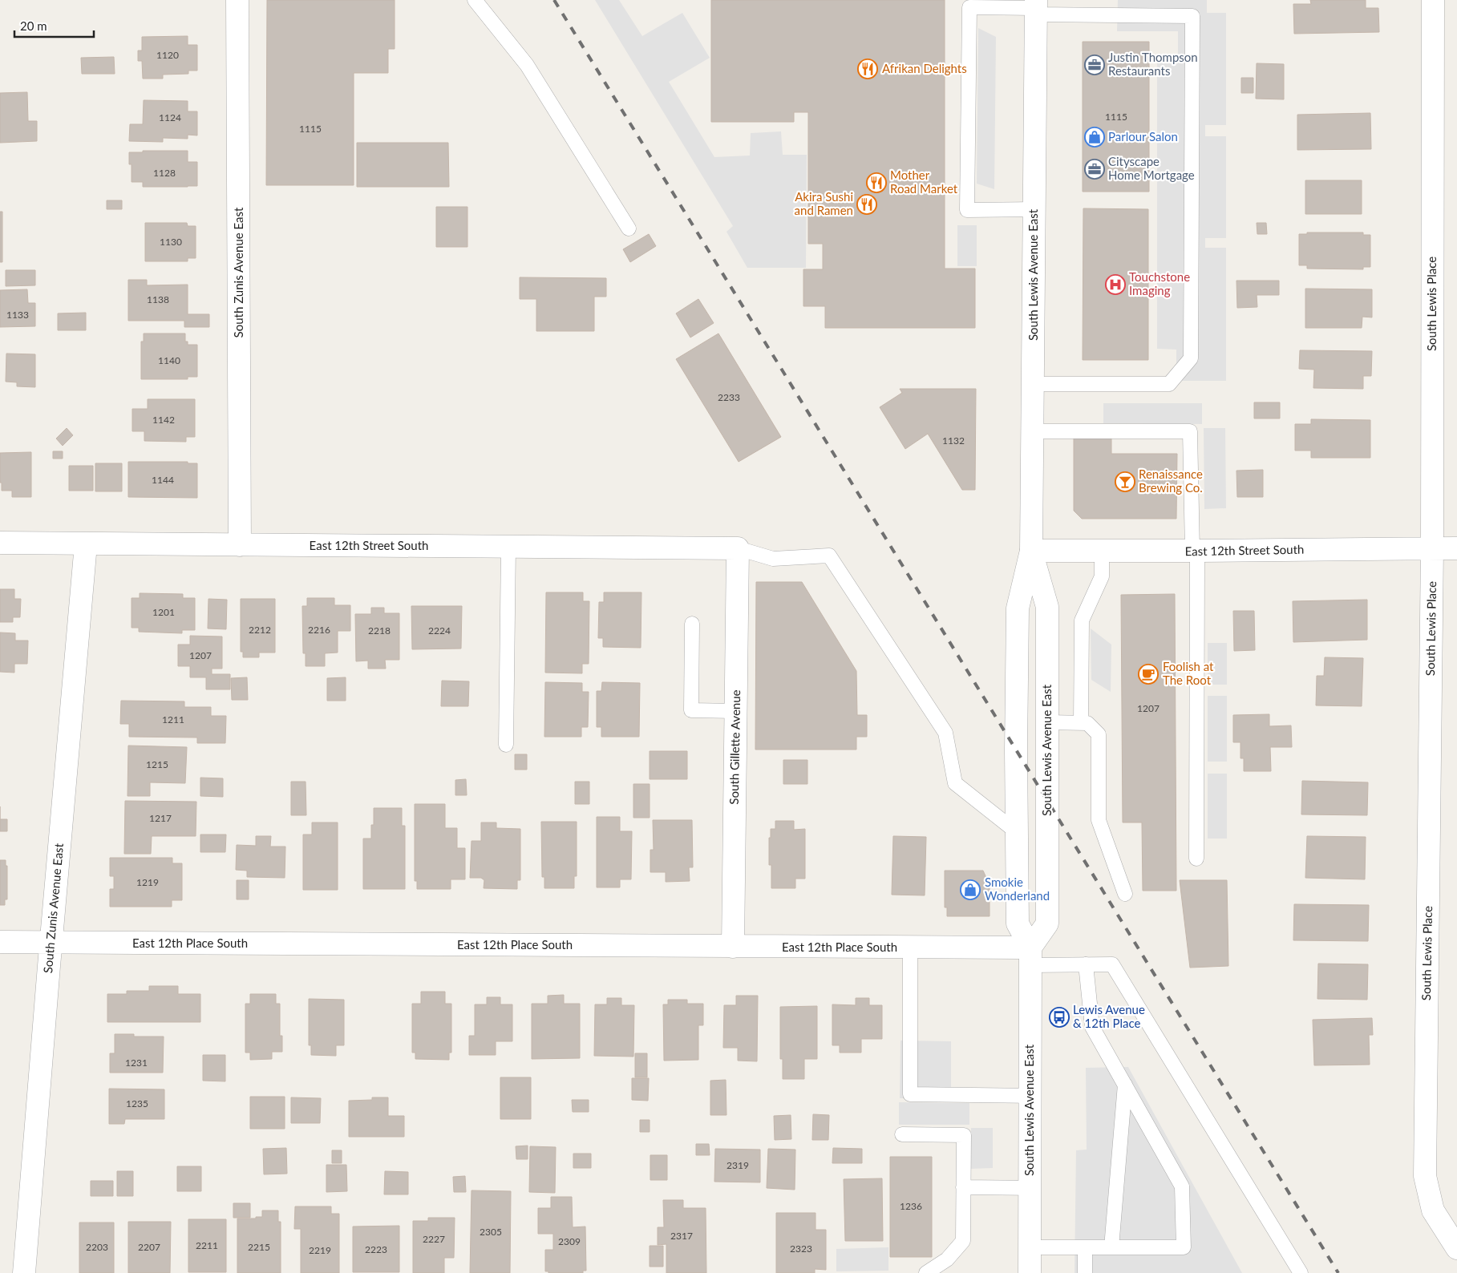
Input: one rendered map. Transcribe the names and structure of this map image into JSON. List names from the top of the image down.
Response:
{
  "streets": {
    "street": [
      "South Zunis Avenue East",
      "South Lewis Avenue East",
      "South Lewis Place",
      "East 12th Street South",
      "South Gillette Avenue",
      "East 12th Place South"
    ]
  },
  "crossings": [
    ["South Zunis Avenue East", "East 12th Street South"],
    ["South Zunis Avenue East", "East 12th Place South"],
    ["South Lewis Avenue East", "East 12th Street South"],
    ["South Lewis Avenue East", "East 12th Place South"],
    ["South Lewis Place", "East 12th Street South"],
    ["East 12th Street South", "South Gillette Avenue"],
    ["South Gillette Avenue", "East 12th Place South"]
  ],
  "places": {
    "office": ["Justin Thompson Restaurants", "Cityscape Home Mortgage"],
    "restaurant": ["Afrikan Delights", "Mother Road Market", "Akira Sushi and Ramen"],
    "shop": ["Parlour Salon", "Smokie Wonderland"],
    "hospital": ["Touchstone Imaging"],
    "bar": ["Renaissance Brewing Co."],
    "cafe": ["Foolish at The Root"],
    "bus stop": ["Lewis Avenue & 12th Place"]
  },
  "house_numbers": [
    "1120",
    "1115",
    "1124",
    "1115",
    "1128",
    "1130",
    "1138",
    "1133",
    "1140",
    "2233",
    "1142",
    "1132",
    "1144",
    "1201",
    "2212",
    "2216",
    "2218",
    "2224",
    "1207",
    "1207",
    "1211",
    "1215",
    "1217",
    "1219",
    "1231",
    "1235",
    "2319",
    "1236",
    "2305",
    "2317",
    "2227",
    "2309",
    "2211",
    "2203",
    "2207",
    "2215",
    "2323",
    "2223",
    "2219"
  ],
  "scale_bar": "20 m"
}
